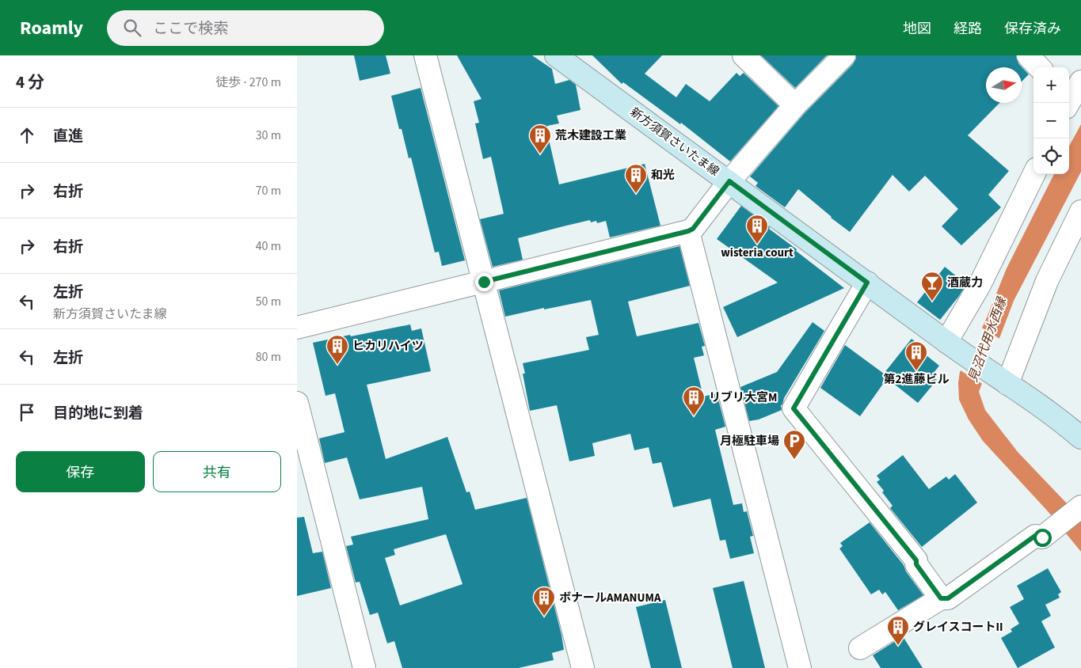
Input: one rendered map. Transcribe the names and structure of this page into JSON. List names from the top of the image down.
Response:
{
  "streets": {
    "main road": ["新方須賀さいたま線"]
  },
  "water": ["見沼代用水西縁"],
  "places": {
    "building": [
      "荒木建設工業",
      "和光",
      "wisteria court",
      "ヒカリハイツ",
      "第2進藤ビル",
      "リブリ大宮M",
      "ボナールAMANUMA",
      "グレイスコートII"
    ],
    "bar": ["酒蔵力"],
    "parking": ["月極駐車場"]
  },
  "north": "right",
  "page": {
    "header": "Roamly",
    "search": "ここで検索",
    "nav": ["地図", "経路", "保存済み"],
    "heading": ["4 分", "徒歩 · 270 m"],
    "map_buttons": ["+", "−"],
    "list": [
      ["直進", "30 m"],
      ["右折", "70 m"],
      ["右折", "40 m"],
      ["左折", "新方須賀さいたま線", "50 m"],
      ["左折", "80 m"],
      "目的地に到着"
    ],
    "buttons": ["保存", "共有"]
  }
}
